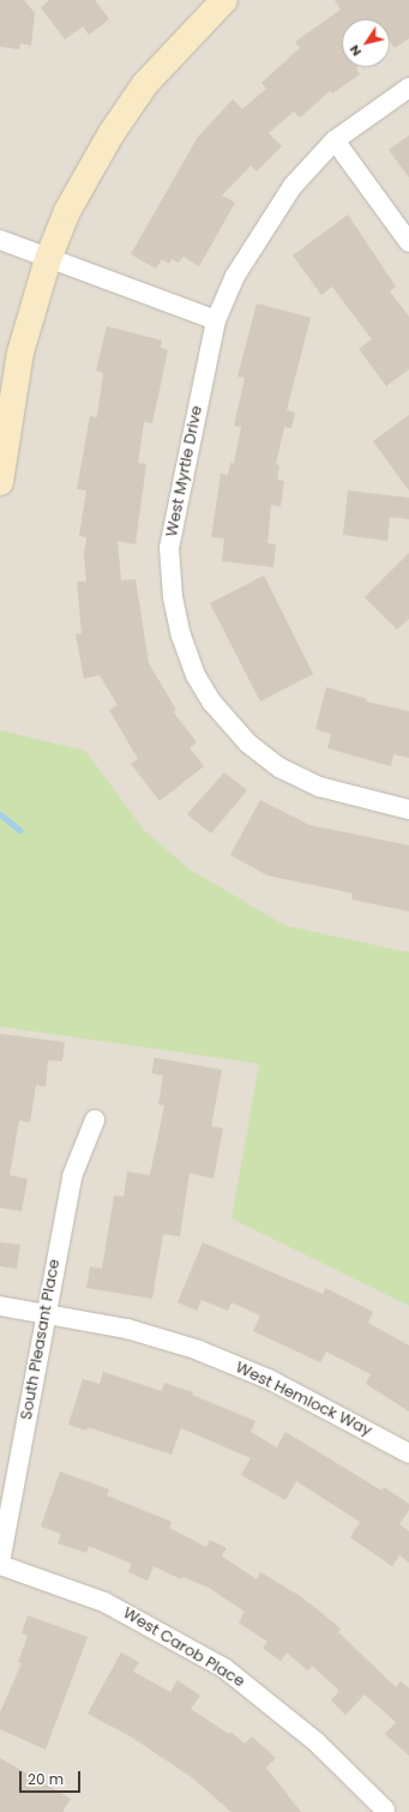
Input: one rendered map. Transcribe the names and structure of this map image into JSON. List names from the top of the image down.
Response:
{
  "streets": {
    "street": [
      "West Myrtle Drive",
      "South Pleasant Place",
      "West Hemlock Way",
      "West Carob Place"
    ]
  },
  "crossings": [
    ["South Pleasant Place", "West Hemlock Way"],
    ["South Pleasant Place", "West Carob Place"]
  ],
  "scale_bar": "20 m",
  "north": "bottom left"
}
